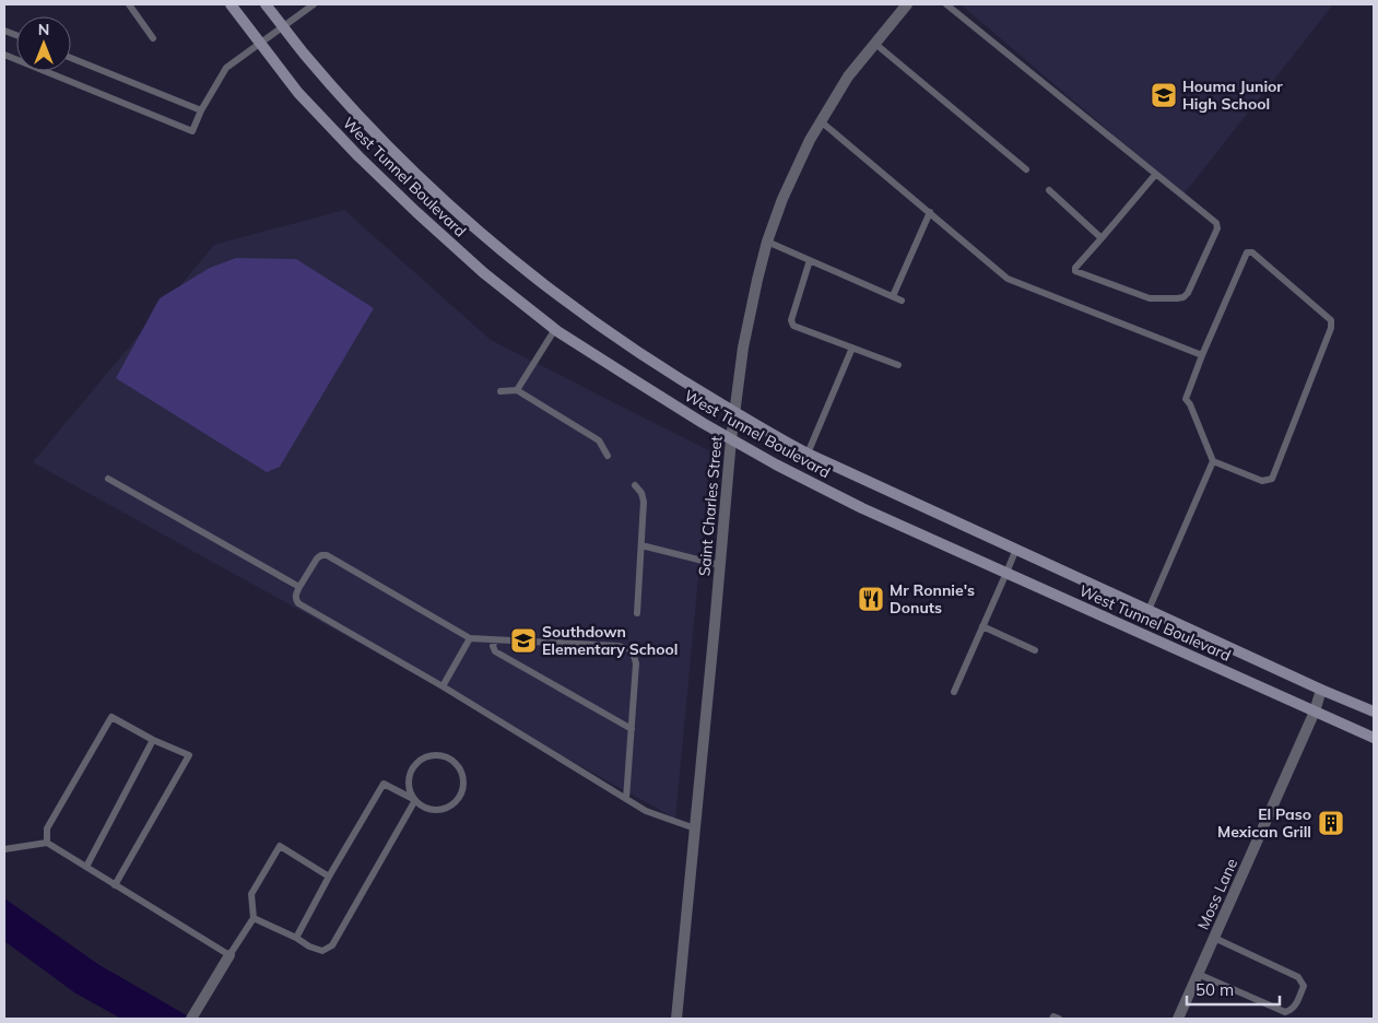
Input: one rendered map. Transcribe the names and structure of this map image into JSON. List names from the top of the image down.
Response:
{
  "streets": {
    "main road": ["West Tunnel Boulevard"],
    "street": ["Saint Charles Street", "Moss Lane"]
  },
  "crossings": [
    ["West Tunnel Boulevard", "Saint Charles Street"],
    ["West Tunnel Boulevard", "Moss Lane"]
  ],
  "places": {
    "school or university": ["Houma Junior High School", "Southdown Elementary School"],
    "restaurant": ["Mr Ronnie's Donuts"],
    "building": ["El Paso Mexican Grill"]
  },
  "scale_bar": "50 m",
  "north": "top"
}
